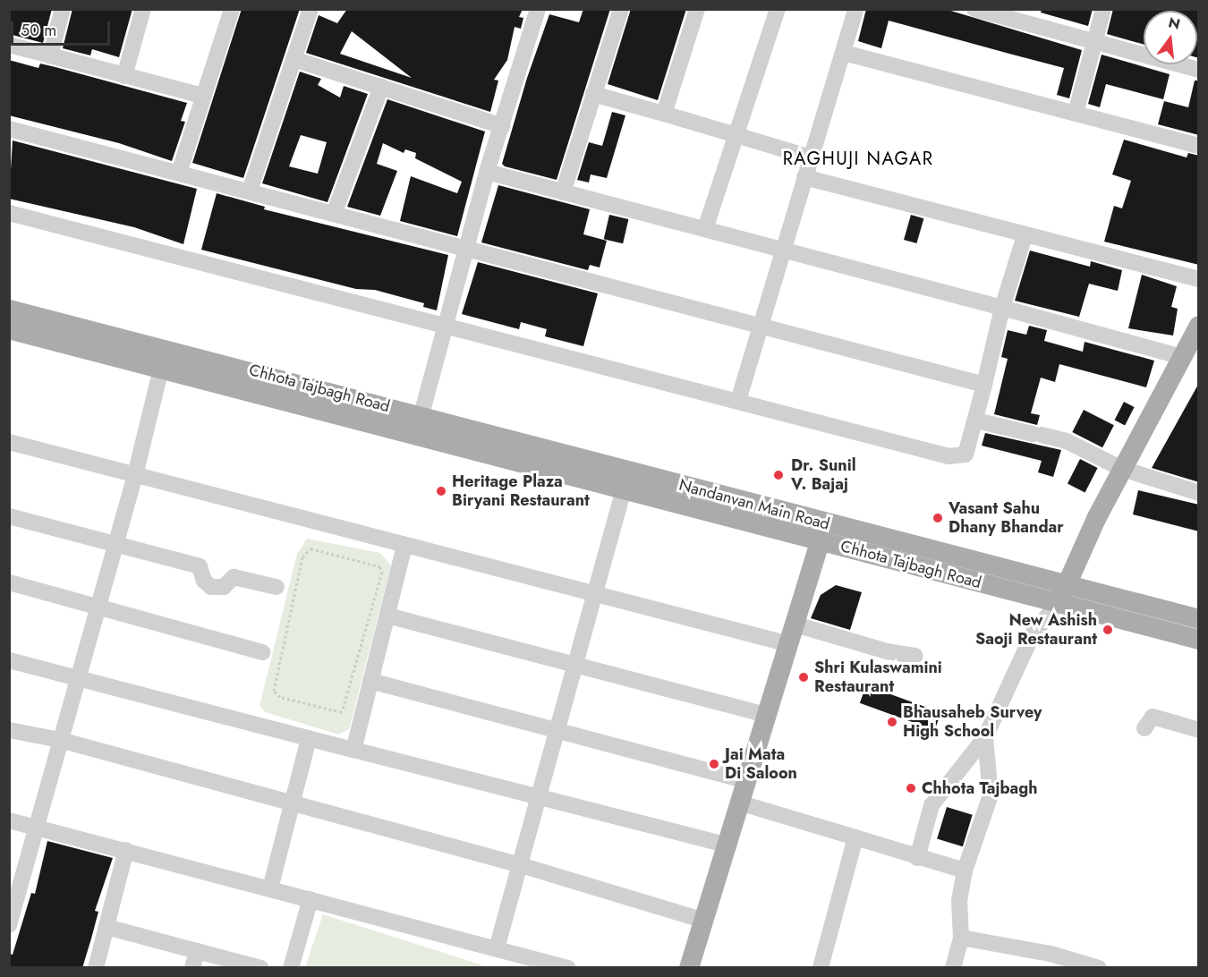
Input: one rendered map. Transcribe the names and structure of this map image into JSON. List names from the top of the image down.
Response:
{
  "streets": {
    "main road": ["Chhota Tajbagh Road", "Nandanvan Main Road"]
  },
  "crossings": [
    ["Chhota Tajbagh Road", "Nandanvan Main Road"]
  ],
  "districts": ["RAGHUJI NAGAR"],
  "places": [
    "Dr. Sunil V. Bajaj",
    "Heritage Plaza Biryani Restaurant",
    "Vasant Sahu Dhany Bhandar",
    "New Ashish Saoji Restaurant",
    "Shri Kulaswamini Restaurant",
    "Bhausaheb Survey High School",
    "Jai Mata Di Saloon",
    "Chhota Tajbagh"
  ],
  "scale_bar": "50 m",
  "north": "top"
}
